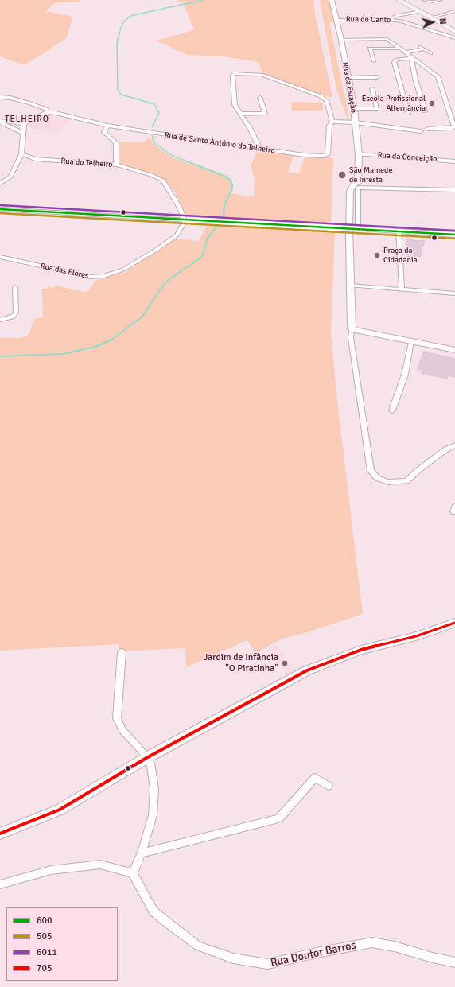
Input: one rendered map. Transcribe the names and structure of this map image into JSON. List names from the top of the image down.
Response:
{
  "streets": {
    "street": [
      "Rua do Canto",
      "Rua da Estação",
      "Rua de Santo António do Telheiro",
      "Rua da Conceição",
      "Rua do Telheiro",
      "Rua das Flores",
      "Rua Doutor Barros"
    ]
  },
  "crossings": [
    ["Rua do Canto", "Rua da Estação"],
    ["Rua da Estação", "Rua da Conceição"],
    ["Rua do Telheiro", "Rua das Flores"]
  ],
  "districts": ["TELHEIRO"],
  "places": [
    "Escola Profissional Alternância",
    "São Mamede de Infesta",
    "Praça da Cidadania",
    "Jardim de Infância \"O Piratinha\""
  ],
  "lines": [
    "transit line 6011",
    "transit line 600",
    "transit line 505",
    "transit line 705"
  ],
  "legend": [
    "600",
    "505",
    "6011",
    "705"
  ],
  "north": "right"
}
